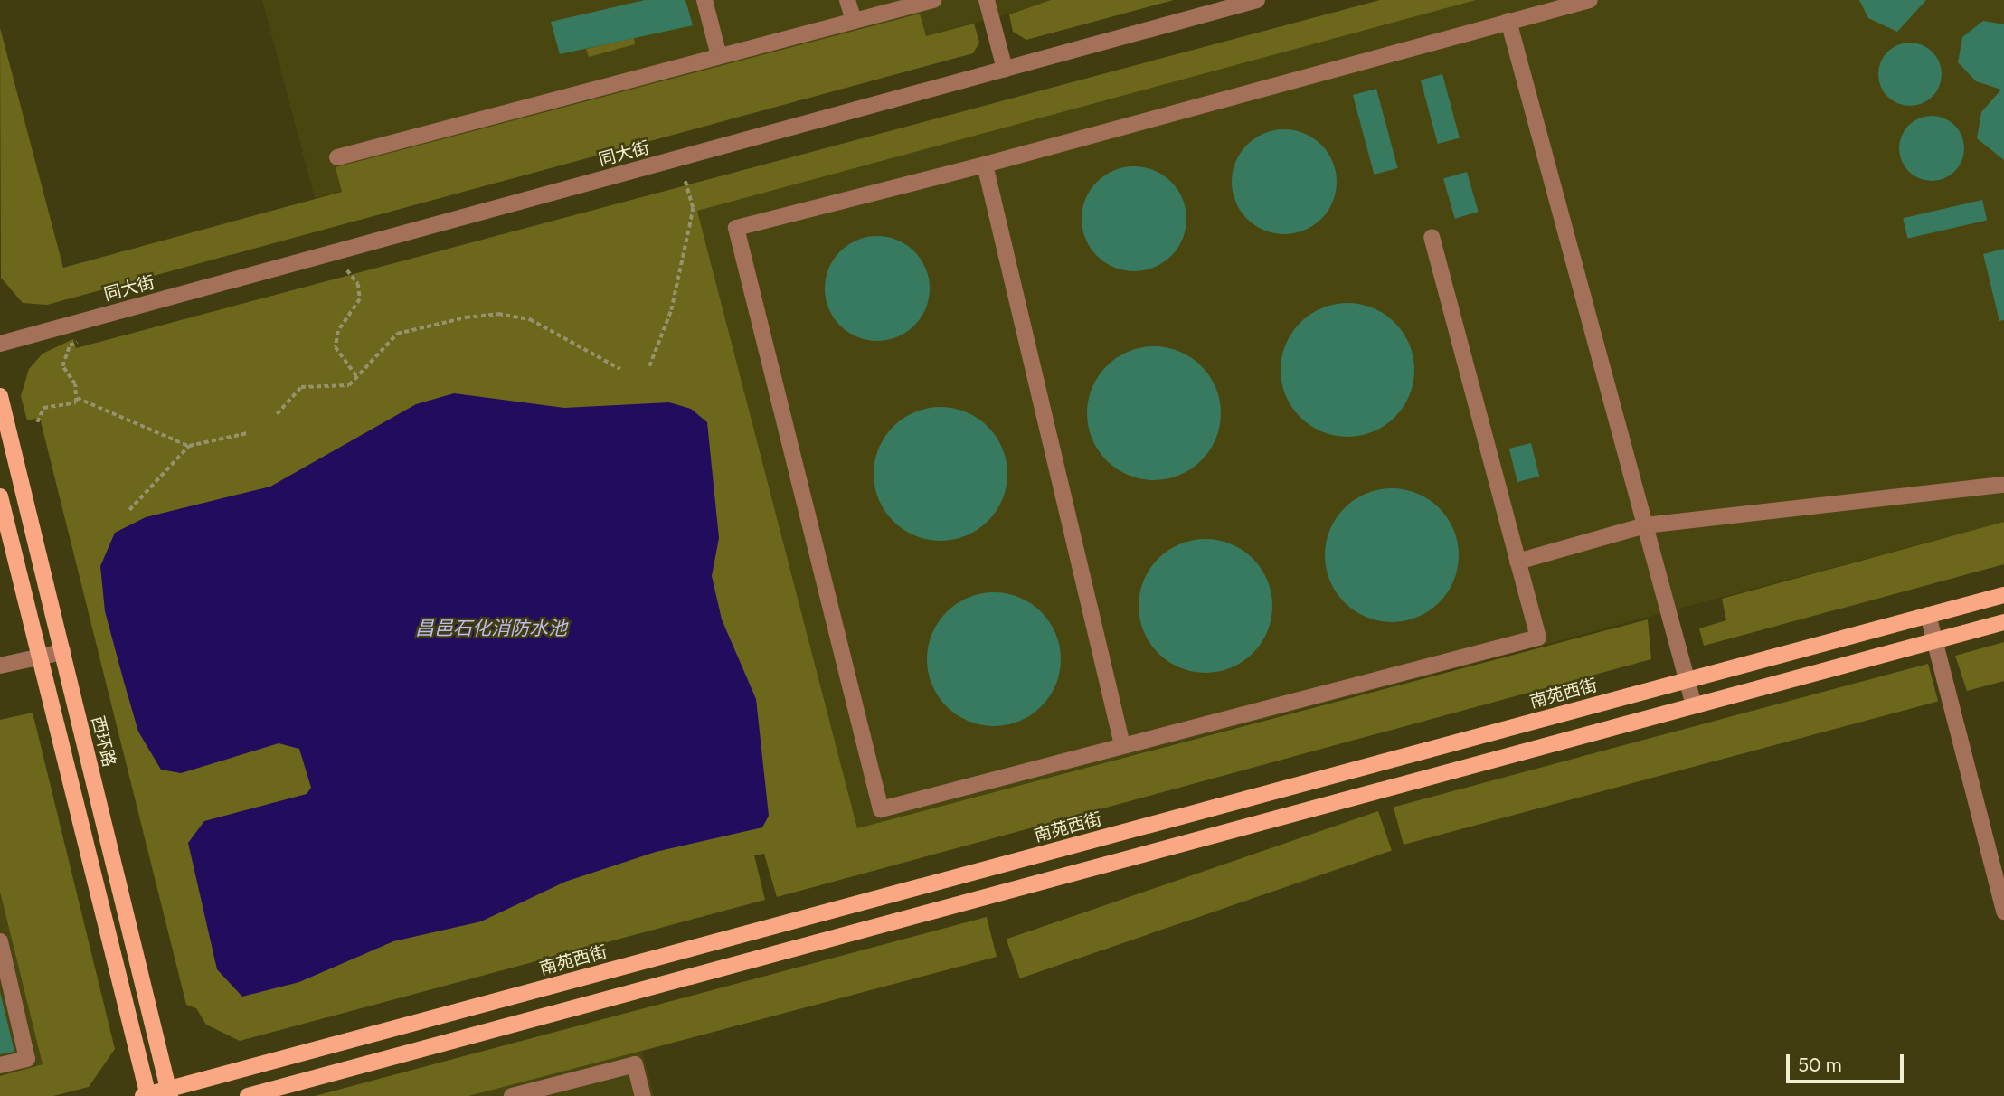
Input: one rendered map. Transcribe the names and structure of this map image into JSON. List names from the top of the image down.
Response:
{
  "streets": {
    "main road": ["南苑西街", "西环路"],
    "street": ["同大街"]
  },
  "crossings": [
    ["南苑西街", "西环路"]
  ],
  "water": ["昌邑石化消防水池"],
  "scale_bar": "50 m"
}
